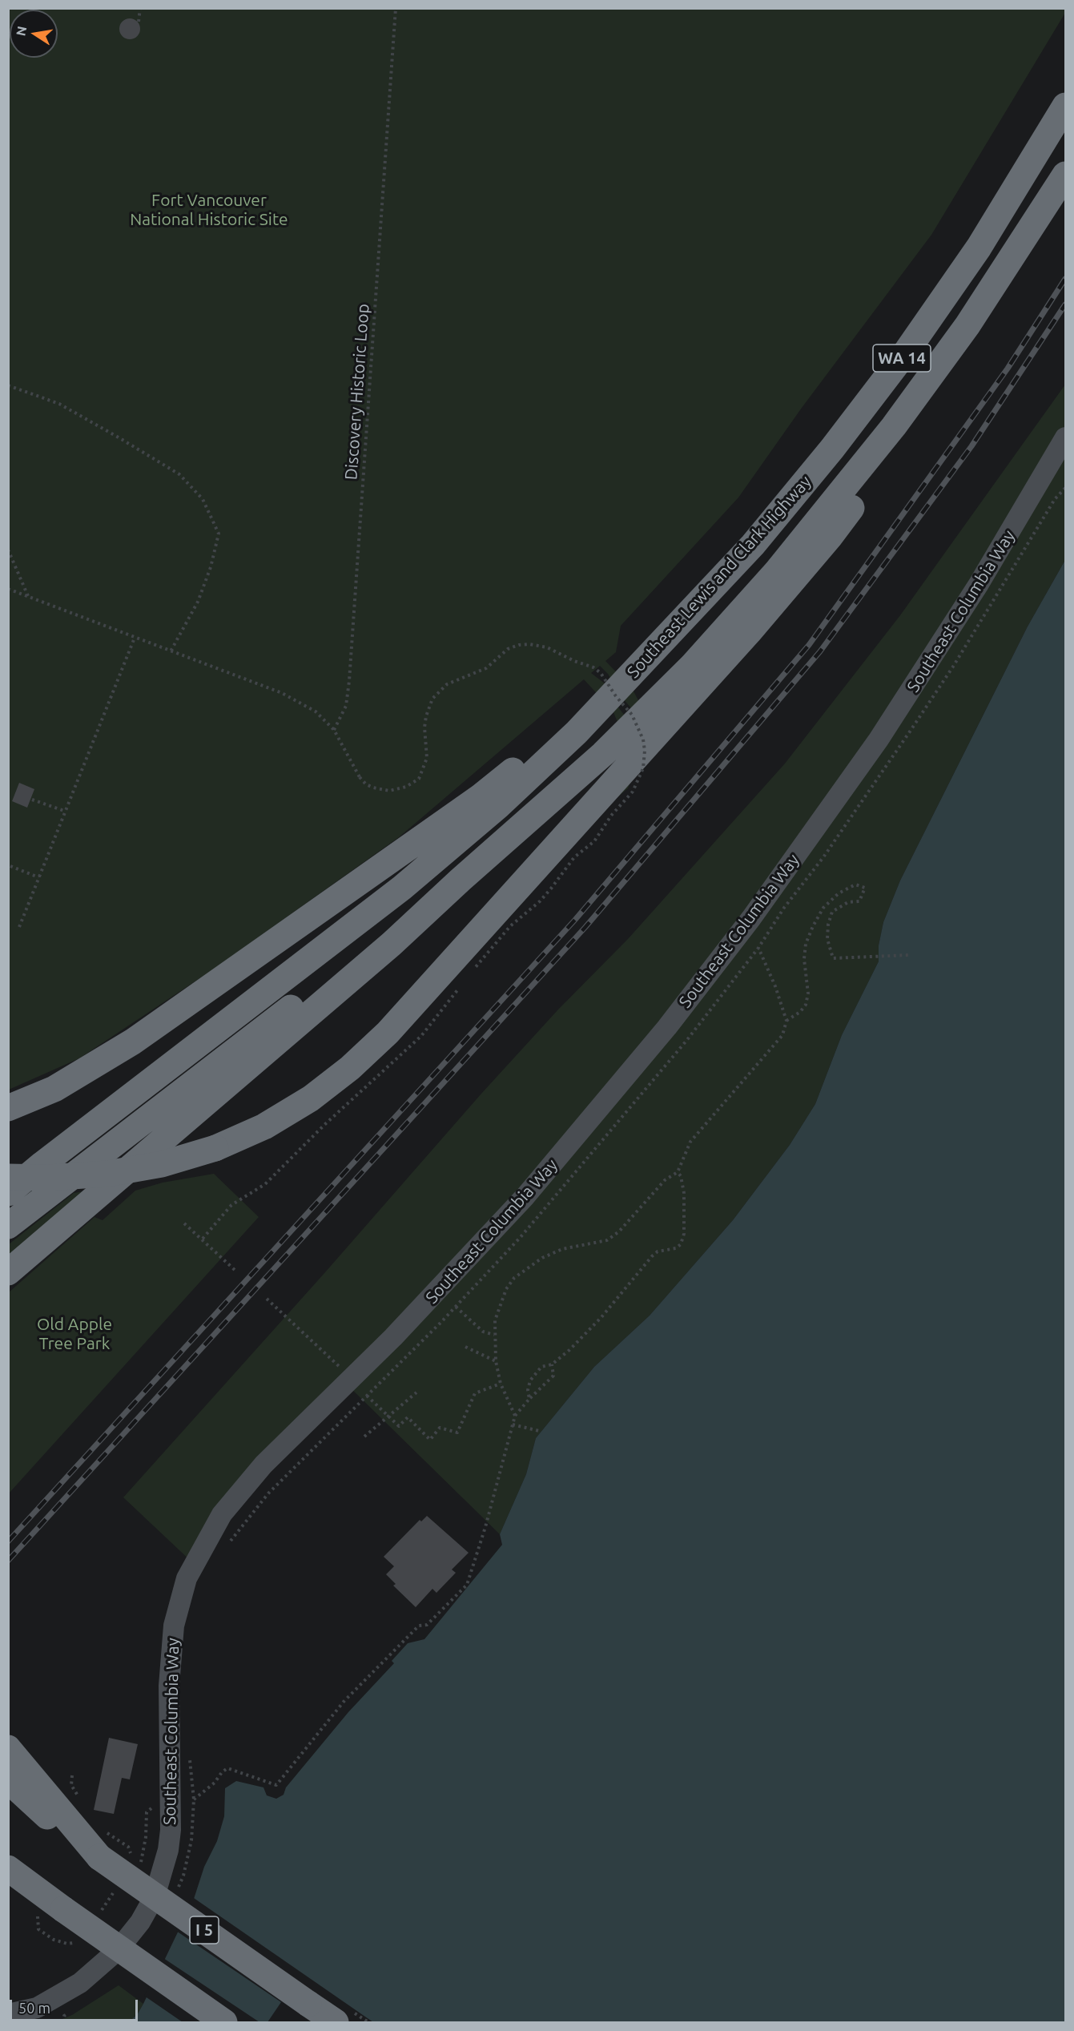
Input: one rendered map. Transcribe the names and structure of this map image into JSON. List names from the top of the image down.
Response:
{
  "streets": {
    "highway": ["WA 14", "Southeast Lewis and Clark Highway", "I 5"],
    "street": ["Southeast Columbia Way"],
    "path": ["Discovery Historic Loop"]
  },
  "parks": ["Fort Vancouver National Historic Site", "Old Apple Tree Park"],
  "scale_bar": "50 m",
  "north": "left"
}
